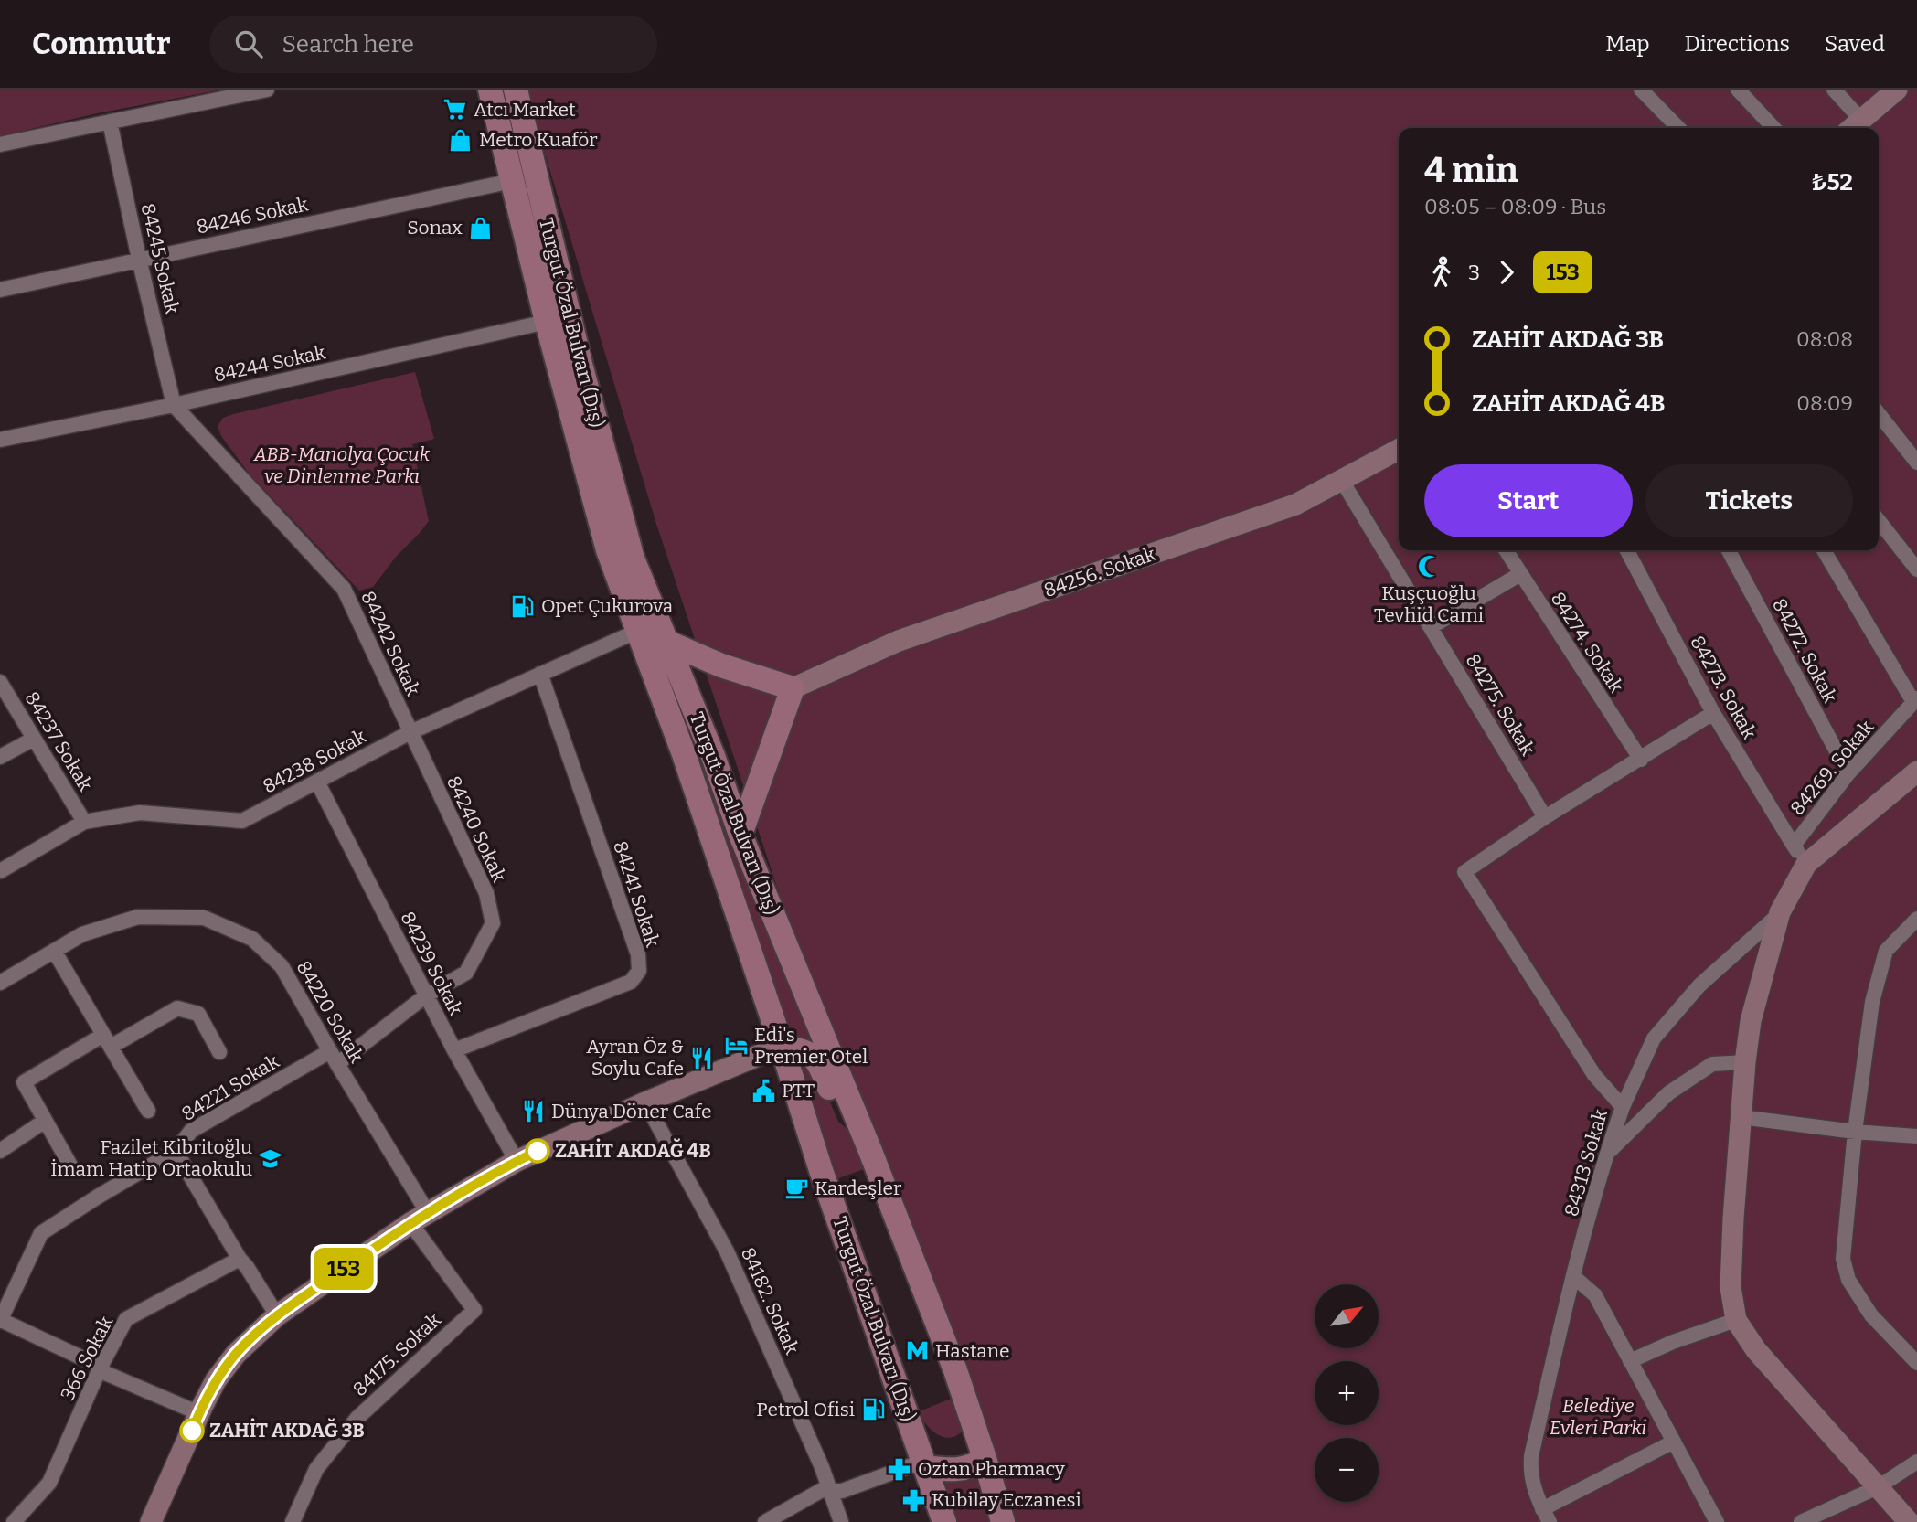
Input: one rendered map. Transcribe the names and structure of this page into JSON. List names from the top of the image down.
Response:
{
  "streets": {
    "main road": ["Turgut Özal Bulvarı (Dış)"],
    "street": [
      "84246 Sokak",
      "84245 Sokak",
      "84244 Sokak",
      "84256. Sokak",
      "84274. Sokak",
      "84242 Sokak",
      "84272. Sokak",
      "84273. Sokak",
      "84275. Sokak",
      "84237 Sokak",
      "84238 Sokak",
      "84269. Sokak",
      "84240 Sokak",
      "84241 Sokak",
      "84239 Sokak",
      "84220 Sokak",
      "84221 Sokak",
      "84313 Sokak",
      "84182. Sokak",
      "84175. Sokak",
      "366 Sokak"
    ]
  },
  "crossings": [
    ["84246 Sokak", "84245 Sokak"],
    ["84246 Sokak", "Turgut Özal Bulvarı (Dış)"],
    ["84245 Sokak", "84244 Sokak"],
    ["84245 Sokak", "84242 Sokak"],
    ["Turgut Özal Bulvarı (Dış)", "84244 Sokak"],
    ["Turgut Özal Bulvarı (Dış)", "84238 Sokak"],
    ["84244 Sokak", "84242 Sokak"],
    ["84256. Sokak", "84275. Sokak"],
    ["84242 Sokak", "84238 Sokak"],
    ["84242 Sokak", "84240 Sokak"],
    ["84272. Sokak", "84269. Sokak"],
    ["84273. Sokak", "84269. Sokak"],
    ["84275. Sokak", "84313 Sokak"],
    ["84237 Sokak", "84238 Sokak"],
    ["84238 Sokak", "84240 Sokak"],
    ["84238 Sokak", "84241 Sokak"],
    ["84238 Sokak", "84239 Sokak"],
    ["84240 Sokak", "84239 Sokak"],
    ["84240 Sokak", "84220 Sokak"],
    ["84240 Sokak", "84221 Sokak"],
    ["84241 Sokak", "84239 Sokak"],
    ["84220 Sokak", "84221 Sokak"],
    ["84220 Sokak", "84175. Sokak"]
  ],
  "parks": ["ABB-Manolya Çocuk ve Dinlenme Parkı", "Belediye Evleri Parki"],
  "places": {
    "supermarket": ["Atcı Market"],
    "shop": ["Metro Kuaför", "Sonax"],
    "mosque": ["Kuşçuoğlu Tevhid Cami"],
    "fuel station": ["Opet Çukurova", "Petrol Ofisi"],
    "hotel": ["Edi's Premier Otel"],
    "restaurant": ["Ayran Öz & Soylu Cafe", "Dünya Döner Cafe"],
    "public building": ["PTT"],
    "other": ["ZAHİT AKDAĞ 4B", "ZAHİT AKDAĞ 3B"],
    "school or university": ["Fazilet Kibritoğlu İmam Hatip Ortaokulu"],
    "cafe": ["Kardeşler"],
    "metro station": ["Hastane"],
    "pharmacy": ["Oztan Pharmacy", "Kubilay Eczanesi"]
  },
  "lines": ["bus line 153"],
  "north": "top right",
  "page": {
    "header": "Commutr",
    "search": "Search here",
    "nav": ["Map", "Directions", "Saved"],
    "on_map": "153",
    "heading": ["4 min", "08:05 – 08:09 · Bus", "₺52"],
    "legs": ["3", "153"],
    "list": [
      {
        "name": "ZAHİT AKDAĞ 3B",
        "value": "08:08"
      },
      {
        "name": "ZAHİT AKDAĞ 4B",
        "value": "08:09"
      }
    ],
    "buttons": ["Start", "Tickets"],
    "map_buttons": ["+", "−"]
  }
}
